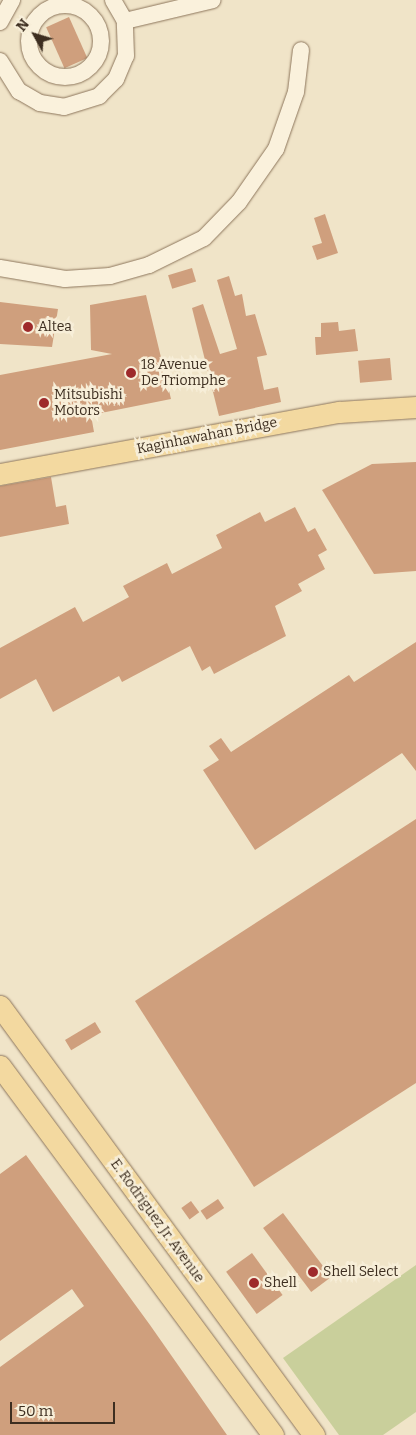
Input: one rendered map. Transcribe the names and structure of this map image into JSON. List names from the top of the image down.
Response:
{
  "streets": {
    "main road": ["Kaginhawahan Bridge", "E. Rodriguez Jr. Avenue"]
  },
  "places": [
    "Altea",
    "18 Avenue De Triomphe",
    "Mitsubishi Motors",
    "Shell Select",
    "Shell"
  ],
  "scale_bar": "50 m",
  "north": "top left"
}
